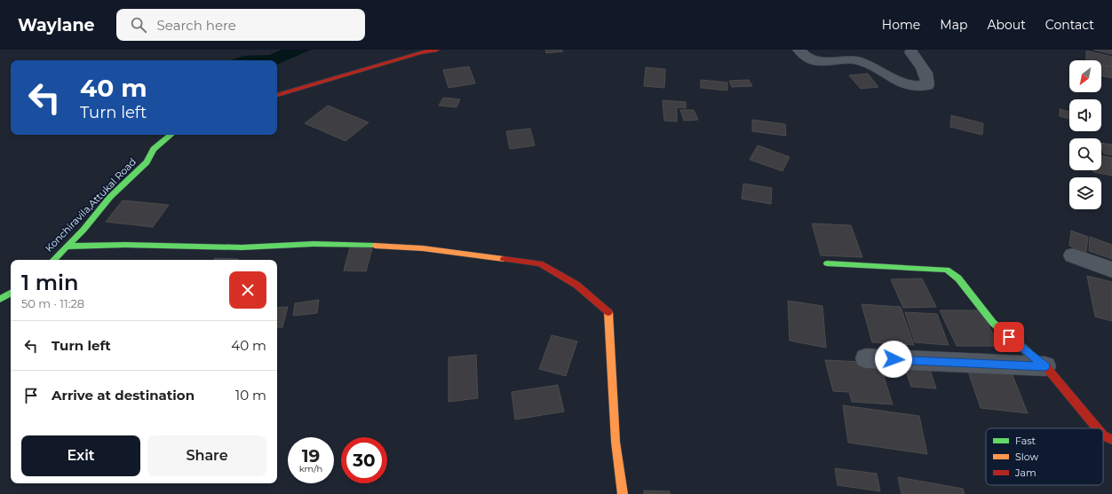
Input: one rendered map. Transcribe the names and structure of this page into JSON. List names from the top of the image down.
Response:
{
  "streets": {
    "street": ["Konchiravila,Attukal Road"]
  },
  "legend": ["Fast", "Slow", "Jam"],
  "north": "bottom left",
  "page": {
    "header": "Waylane",
    "search": "Search here",
    "nav": [
      "Home",
      "Map",
      "About",
      "Contact"
    ],
    "turn": ["40 m", "Turn left"],
    "heading": ["1 min", "50 m · 11:28"],
    "list": [
      {
        "name": "Turn left",
        "value": "40 m"
      },
      {
        "name": "Arrive at destination",
        "value": "10 m"
      }
    ],
    "buttons": ["Exit", "Share"],
    "speed": "19 km/h",
    "limit": "30"
  }
}
